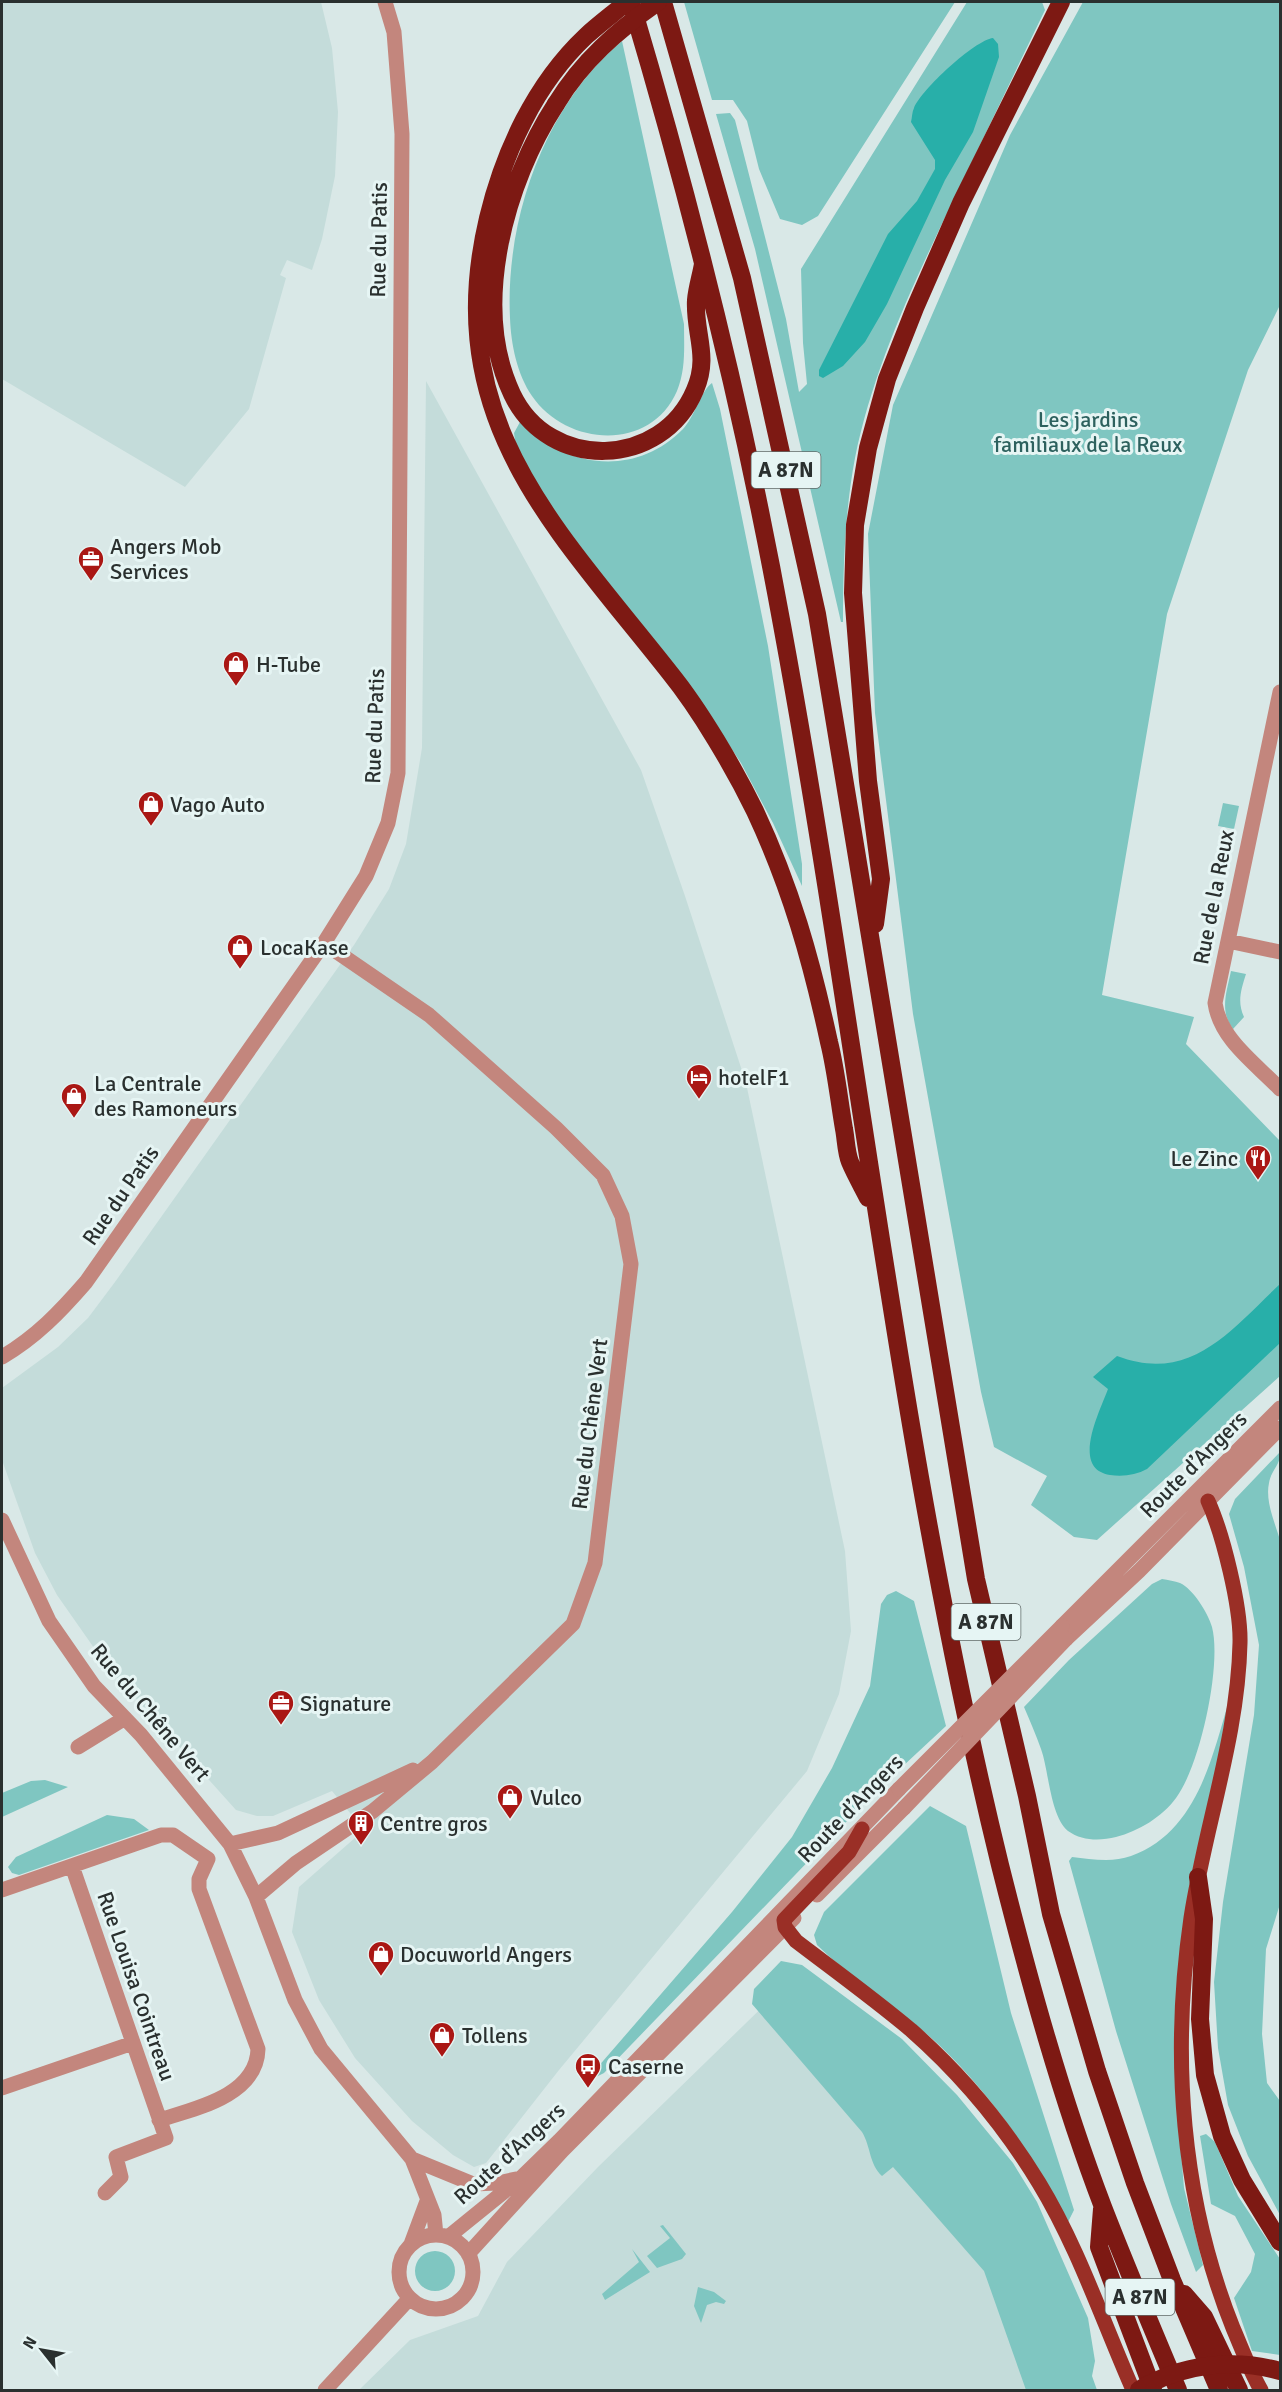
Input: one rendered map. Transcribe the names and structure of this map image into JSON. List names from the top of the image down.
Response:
{
  "streets": {
    "highway": ["A 87N"],
    "street": [
      "Rue du Patis",
      "Rue de la Reux",
      "Rue du Chêne Vert",
      "Route d’Angers",
      "Rue Louisa Cointreau"
    ]
  },
  "crossings": [
    ["Rue du Patis", "Rue du Chêne Vert"],
    ["Rue du Chêne Vert", "Route d’Angers"]
  ],
  "parks": ["Les jardins familiaux de la Reux"],
  "places": {
    "office": ["Angers Mob Services", "Signature"],
    "shop": [
      "H-Tube",
      "Vago Auto",
      "LocaKase",
      "La Centrale des Ramoneurs",
      "Vulco",
      "Docuworld Angers",
      "Tollens"
    ],
    "hotel": ["hotelF1"],
    "restaurant": ["Le Zinc"],
    "building": ["Centre gros"],
    "bus stop": ["Caserne"]
  },
  "north": "top left"
}
